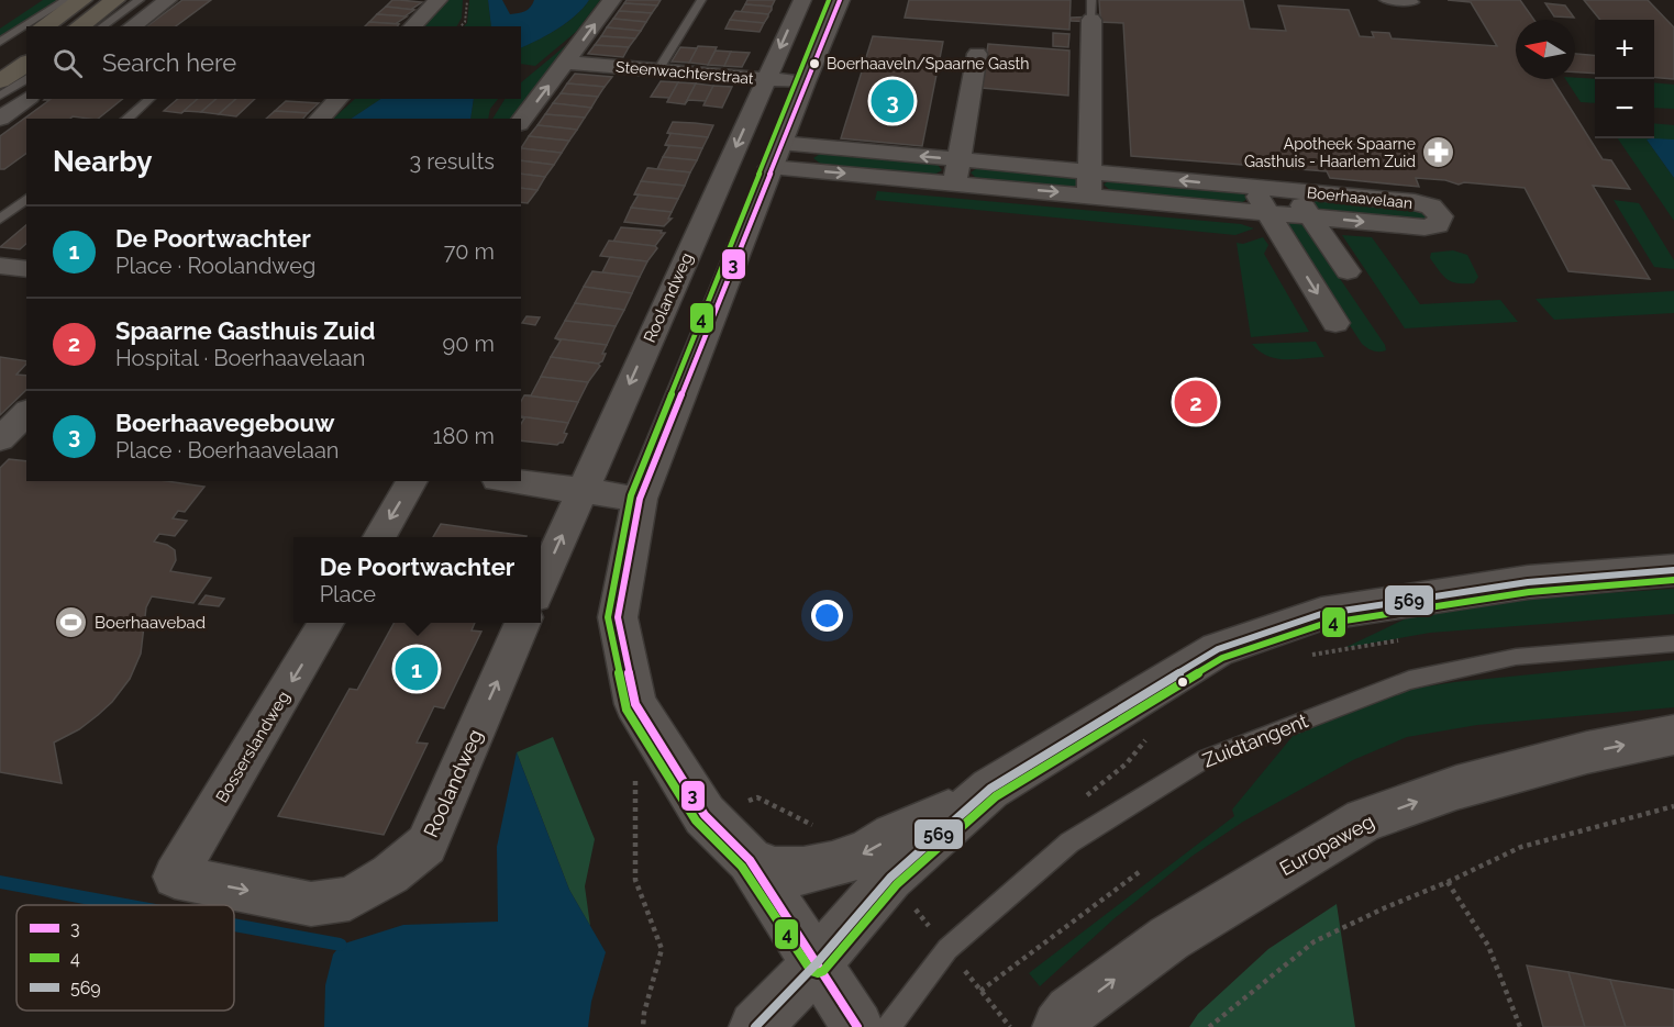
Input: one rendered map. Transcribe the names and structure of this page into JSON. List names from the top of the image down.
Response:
{
  "streets": {
    "main road": ["Europaweg"],
    "street": [
      "Steenwachterstraat",
      "Boerhaavelaan",
      "Roolandweg",
      "Bosserslandweg"
    ],
    "lane": ["Zuidtangent"]
  },
  "crossings": [
    ["Steenwachterstraat", "Roolandweg"],
    ["Roolandweg", "Bosserslandweg"]
  ],
  "one_way": ["Bosserslandweg"],
  "places": {
    "other": ["Boerhaaveln/Spaarne Gasth"],
    "pharmacy": ["Apotheek Spaarne Gasthuis - Haarlem Zuid"],
    "sports": ["Boerhaavebad"]
  },
  "lines": ["transit line 3", "transit line 4", "transit line 569"],
  "legend": ["3", "4", "569"],
  "north": "left",
  "page": {
    "map_buttons": ["+", "−"],
    "search": "Search here",
    "pins": ["3", "2", "1"],
    "heading": ["Nearby", "3 results"],
    "list": [
      {
        "mark": "1",
        "name": "De Poortwachter",
        "note": "Place · Roolandweg",
        "value": "70 m"
      },
      {
        "mark": "2",
        "name": "Spaarne Gasthuis Zuid",
        "note": "Hospital · Boerhaavelaan",
        "value": "90 m"
      },
      {
        "mark": "3",
        "name": "Boerhaavegebouw",
        "note": "Place · Boerhaavelaan",
        "value": "180 m"
      }
    ],
    "popup": ["De Poortwachter", "Place"]
  }
}
